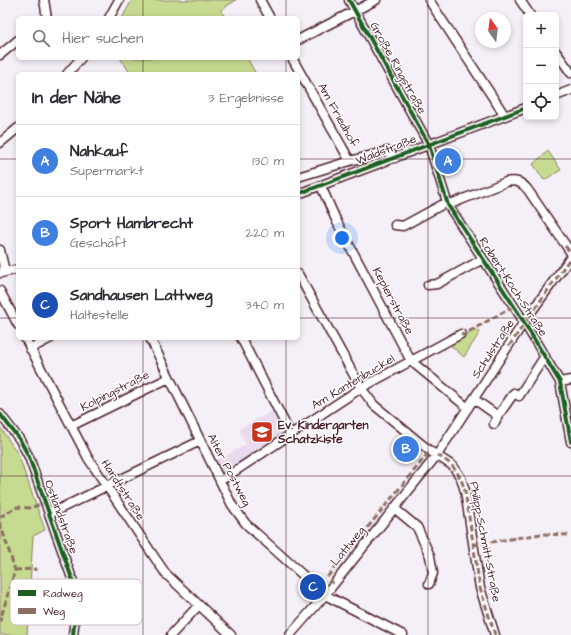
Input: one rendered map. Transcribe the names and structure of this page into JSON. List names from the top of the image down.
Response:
{
  "streets": {
    "street": [
      "Große Ringstraße",
      "Am Friedhof",
      "Waldstraße",
      "Robert-Koch-Straße",
      "Keplerstraße",
      "Schulstraße",
      "Am Kantenbuckel",
      "Kolpingstraße",
      "Alter Postweg",
      "Hardtstraße",
      "Ostlandstraße",
      "Philipp-Schmitt-Straße",
      "Lattweg"
    ]
  },
  "crossings": [
    ["Große Ringstraße", "Waldstraße"],
    ["Große Ringstraße", "Robert-Koch-Straße"],
    ["Am Friedhof", "Waldstraße"],
    ["Waldstraße", "Robert-Koch-Straße"],
    ["Waldstraße", "Keplerstraße"],
    ["Robert-Koch-Straße", "Schulstraße"],
    ["Keplerstraße", "Schulstraße"],
    ["Keplerstraße", "Am Kantenbuckel"],
    ["Schulstraße", "Philipp-Schmitt-Straße"],
    ["Schulstraße", "Lattweg"],
    ["Am Kantenbuckel", "Alter Postweg"],
    ["Am Kantenbuckel", "Philipp-Schmitt-Straße"],
    ["Kolpingstraße", "Alter Postweg"],
    ["Kolpingstraße", "Hardtstraße"],
    ["Alter Postweg", "Lattweg"],
    ["Philipp-Schmitt-Straße", "Lattweg"]
  ],
  "places": {
    "school or university": ["Ev. Kindergarten Schatzkiste"]
  },
  "legend": ["Radweg", "Weg"],
  "north": "top",
  "page": {
    "map_buttons": ["+", "−"],
    "search": "Hier suchen",
    "heading": ["In der Nähe", "3 Ergebnisse"],
    "list": [
      {
        "mark": "A",
        "name": "Nahkauf",
        "note": "Supermarkt",
        "value": "130 m"
      },
      {
        "mark": "B",
        "name": "Sport Hambrecht",
        "note": "Geschäft",
        "value": "220 m"
      },
      {
        "mark": "C",
        "name": "Sandhausen Lattweg",
        "note": "Haltestelle",
        "value": "340 m"
      }
    ],
    "pins": ["A", "B", "C"]
  }
}
